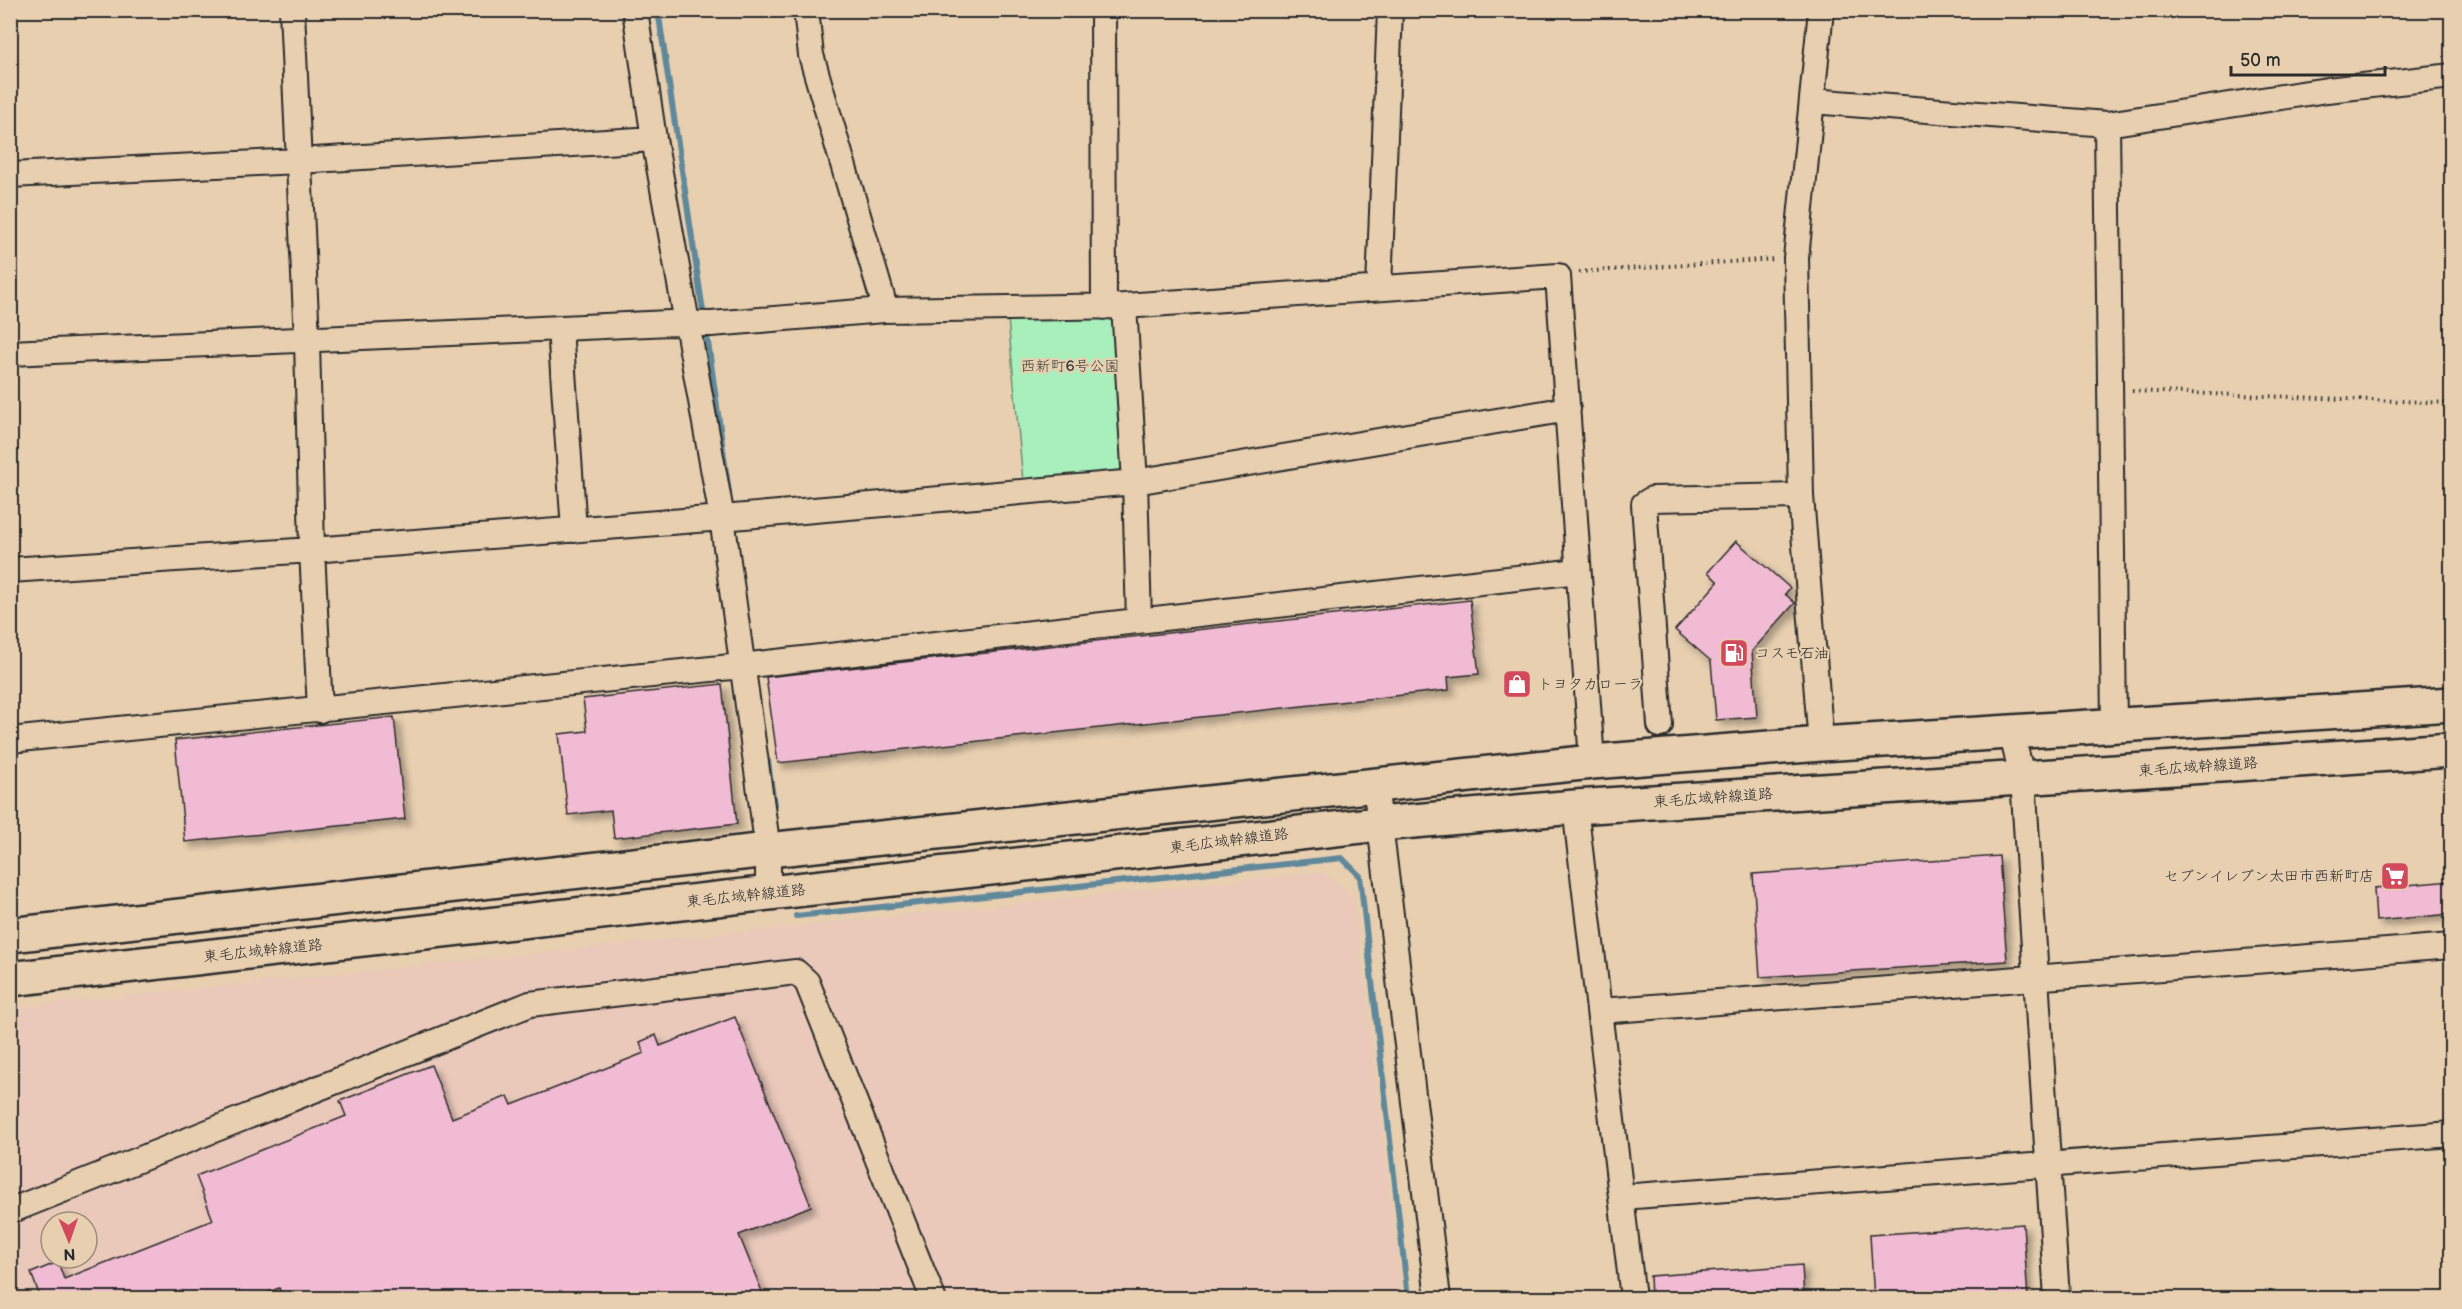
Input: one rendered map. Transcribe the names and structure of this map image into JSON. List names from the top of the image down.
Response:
{
  "streets": {
    "highway": ["東毛広域幹線道路"]
  },
  "parks": ["西新町6号公園"],
  "places": {
    "fuel station": ["コスモ石油"],
    "shop": ["トヨタカローラ"],
    "supermarket": ["セブンイレブン太田市西新町店"]
  },
  "scale_bar": "50 m",
  "north": "bottom"
}
